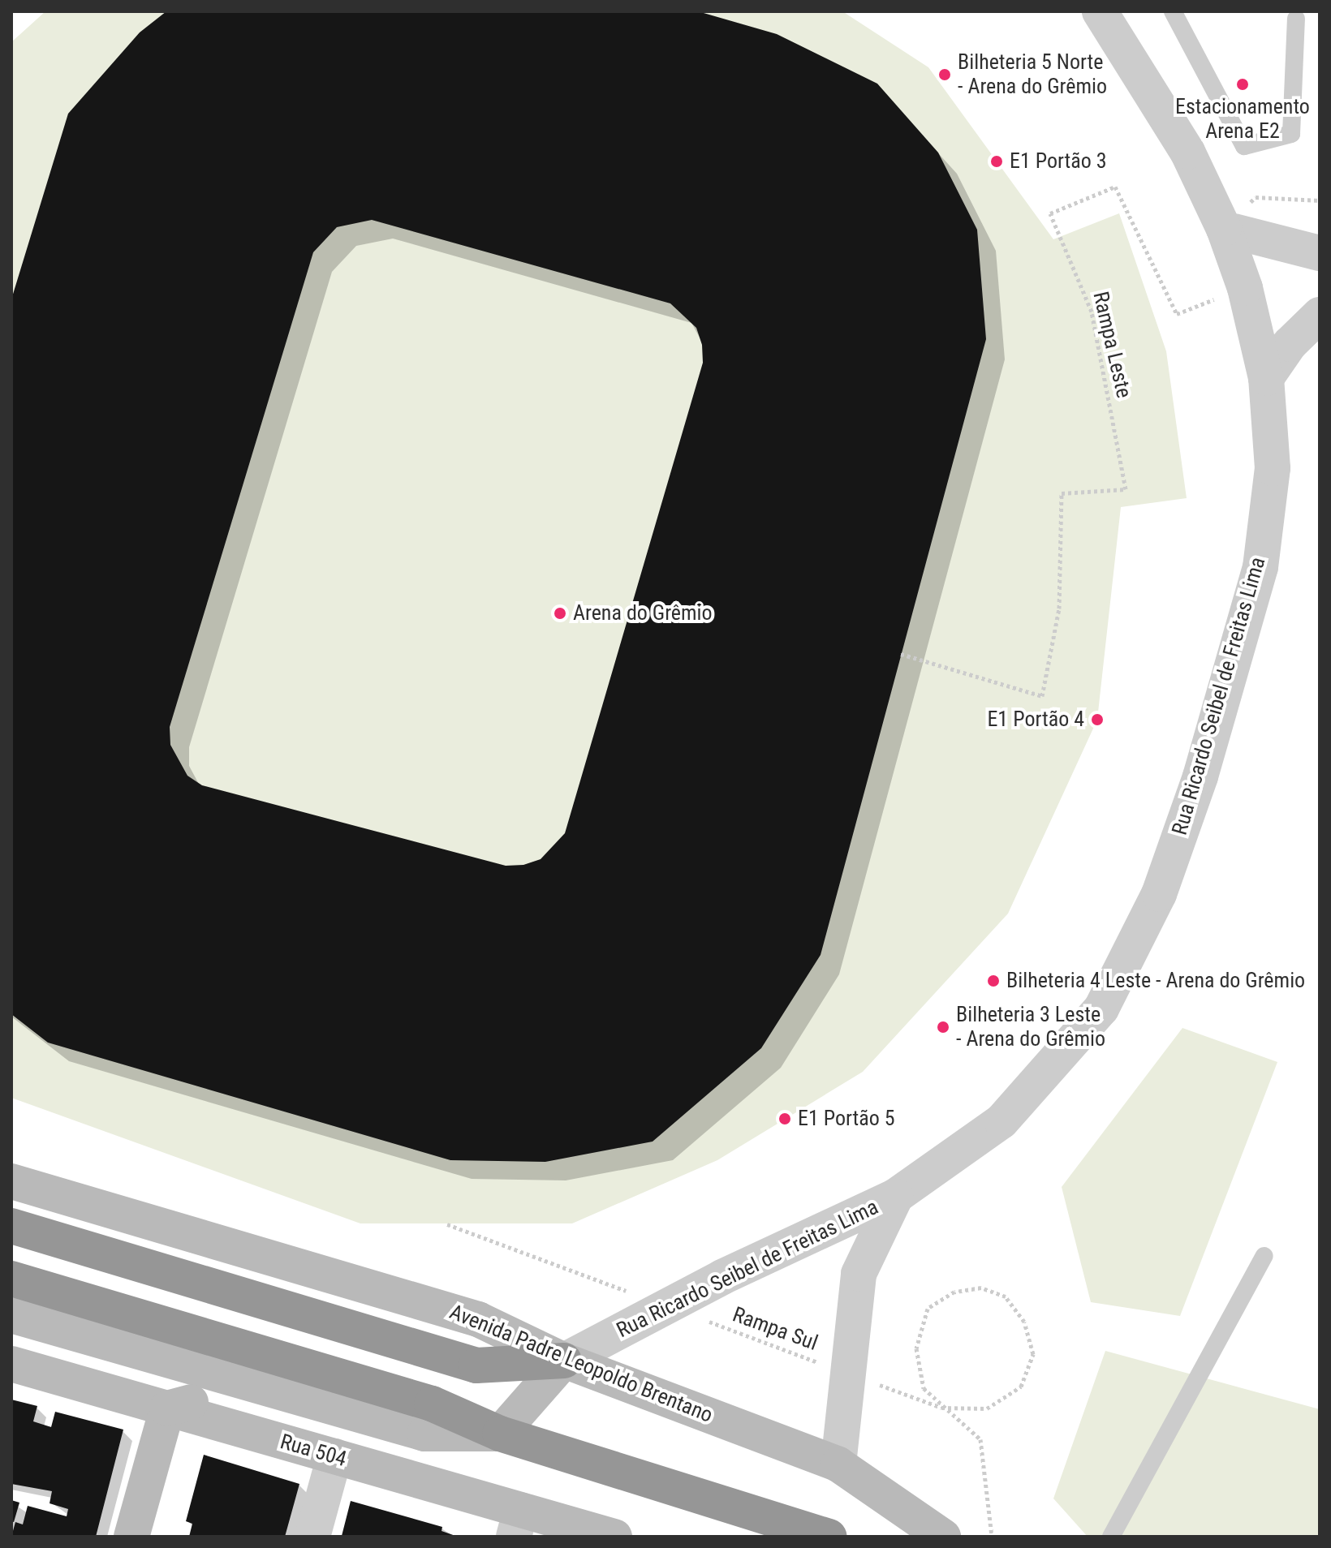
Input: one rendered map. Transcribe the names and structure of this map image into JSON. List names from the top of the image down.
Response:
{
  "streets": {
    "main road": ["Avenida Padre Leopoldo Brentano", "Rua 504"],
    "street": ["Rua Ricardo Seibel de Freitas Lima"],
    "path": ["Rampa Leste", "Rampa Sul"]
  },
  "crossings": [
    ["Rampa Leste", "Rua Ricardo Seibel de Freitas Lima"],
    ["Rua Ricardo Seibel de Freitas Lima", "Avenida Padre Leopoldo Brentano"]
  ],
  "places": [
    "Bilheteria 5 Norte - Arena do Grêmio",
    "Estacionamento Arena E2",
    "E1 Portão 3",
    "Arena do Grêmio",
    "E1 Portão 4",
    "Bilheteria 4 Leste - Arena do Grêmio",
    "Bilheteria 3 Leste - Arena do Grêmio",
    "E1 Portão 5"
  ]
}
